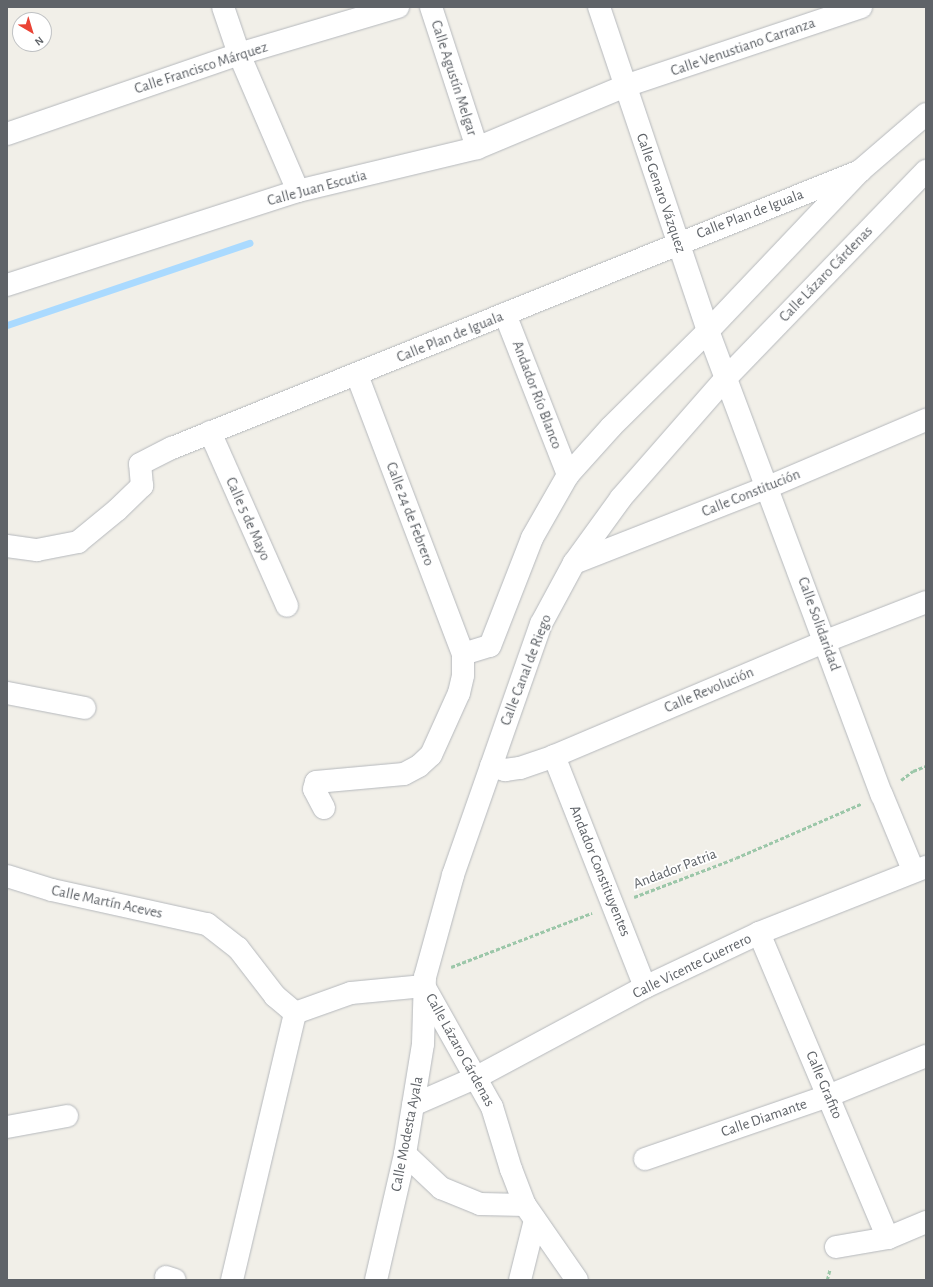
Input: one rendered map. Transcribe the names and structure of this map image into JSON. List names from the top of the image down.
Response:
{
  "streets": {
    "street": [
      "Calle Venustiano Carranza",
      "Calle Francisco Márquez",
      "Calle Agustín Melgar",
      "Calle Juan Escutia",
      "Calle Genaro Vázquez",
      "Calle Plan de Iguala",
      "Calle Lázaro Cárdenas",
      "Andador Río Blanco",
      "Calle Constitución",
      "Calle 24 de Febrero",
      "Calle 5 de Mayo",
      "Calle Solidaridad",
      "Calle Canal de Riego",
      "Calle Revolución",
      "Andador Constituyentes",
      "Calle Martín Aceves",
      "Calle Vicente Guerrero",
      "Calle Grafito",
      "Calle Diamante",
      "Calle Modesta Ayala"
    ],
    "path": ["Andador Patria"]
  },
  "crossings": [
    ["Calle Venustiano Carranza", "Calle Juan Escutia"],
    ["Calle Venustiano Carranza", "Calle Genaro Vázquez"],
    ["Calle Agustín Melgar", "Calle Juan Escutia"],
    ["Calle Juan Escutia", "Calle Genaro Vázquez"],
    ["Calle Genaro Vázquez", "Calle Plan de Iguala"],
    ["Calle Genaro Vázquez", "Calle Lázaro Cárdenas"],
    ["Calle Genaro Vázquez", "Calle Solidaridad"],
    ["Calle Genaro Vázquez", "Calle Canal de Riego"],
    ["Calle Plan de Iguala", "Andador Río Blanco"],
    ["Calle Plan de Iguala", "Calle 24 de Febrero"],
    ["Calle Plan de Iguala", "Calle 5 de Mayo"],
    ["Calle Lázaro Cárdenas", "Calle Solidaridad"],
    ["Calle Lázaro Cárdenas", "Calle Canal de Riego"],
    ["Calle Lázaro Cárdenas", "Andador Patria"],
    ["Calle Lázaro Cárdenas", "Calle Martín Aceves"],
    ["Calle Lázaro Cárdenas", "Calle Vicente Guerrero"],
    ["Calle Lázaro Cárdenas", "Calle Modesta Ayala"],
    ["Calle Constitución", "Calle Solidaridad"],
    ["Calle Constitución", "Calle Canal de Riego"],
    ["Calle Solidaridad", "Calle Canal de Riego"],
    ["Calle Solidaridad", "Calle Revolución"],
    ["Calle Solidaridad", "Andador Patria"],
    ["Calle Solidaridad", "Calle Vicente Guerrero"],
    ["Calle Canal de Riego", "Calle Revolución"],
    ["Calle Canal de Riego", "Andador Patria"],
    ["Calle Canal de Riego", "Calle Modesta Ayala"],
    ["Calle Revolución", "Andador Constituyentes"],
    ["Andador Patria", "Andador Constituyentes"],
    ["Andador Patria", "Calle Modesta Ayala"],
    ["Andador Constituyentes", "Calle Vicente Guerrero"],
    ["Calle Vicente Guerrero", "Calle Grafito"],
    ["Calle Vicente Guerrero", "Calle Modesta Ayala"],
    ["Calle Grafito", "Calle Diamante"]
  ],
  "north": "bottom right"
}
